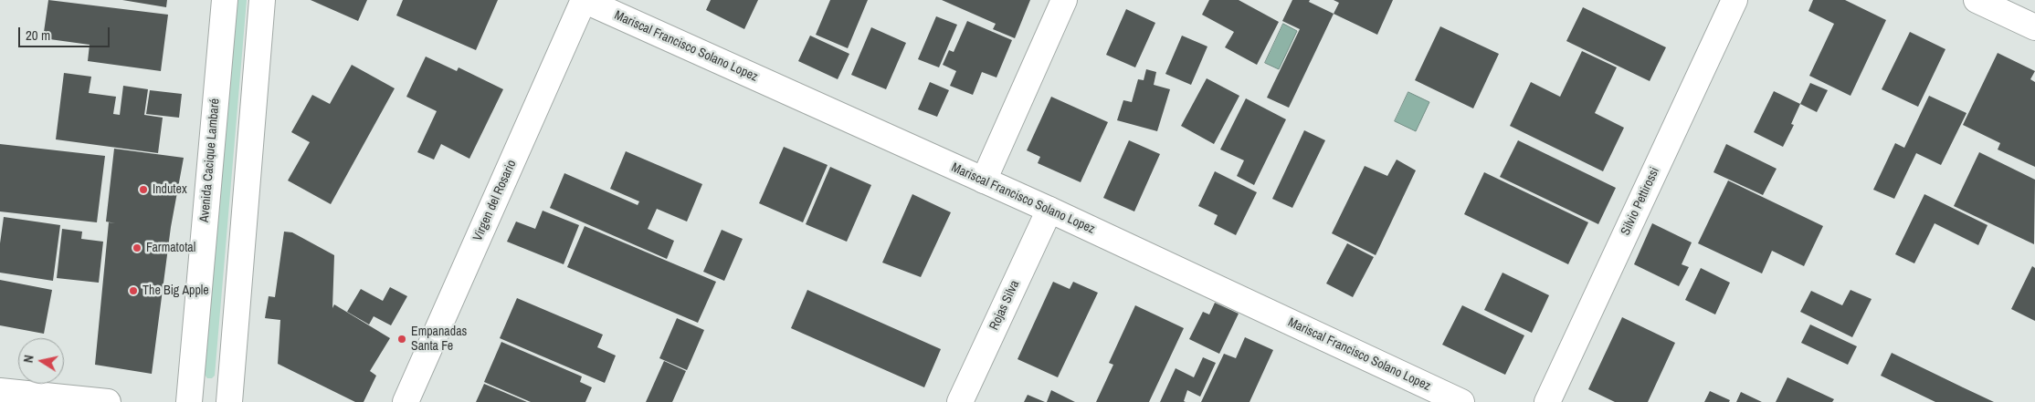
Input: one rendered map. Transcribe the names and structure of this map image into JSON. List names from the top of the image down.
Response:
{
  "streets": {
    "street": [
      "Mariscal Francisco Solano Lopez",
      "Avenida Cacique Lambaré",
      "Virgen del Rosario",
      "Silvio Pettirossi",
      "Rojas Silva"
    ]
  },
  "crossings": [
    ["Mariscal Francisco Solano Lopez", "Virgen del Rosario"],
    ["Mariscal Francisco Solano Lopez", "Rojas Silva"]
  ],
  "places": [
    "Indutex",
    "Farmatotal",
    "The Big Apple",
    "Empanadas Santa Fe"
  ],
  "scale_bar": "20 m",
  "north": "left"
}
